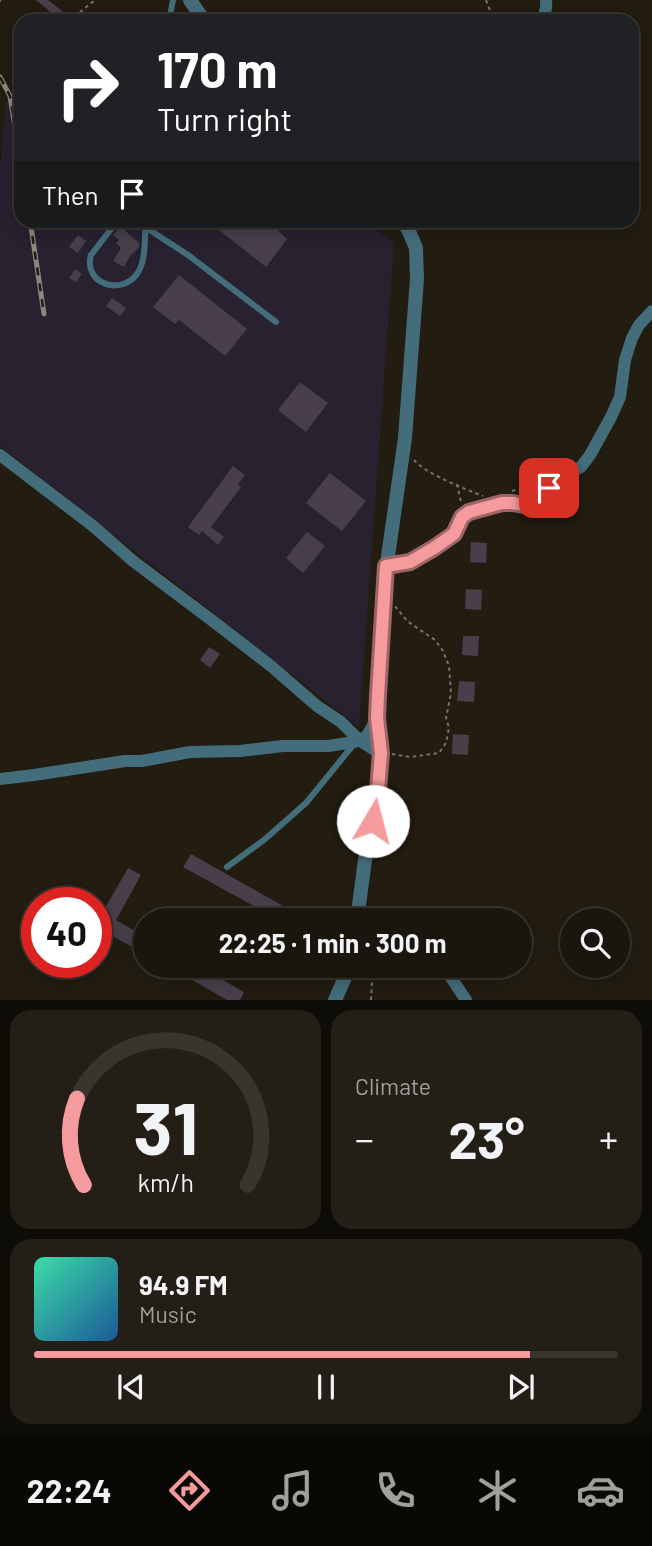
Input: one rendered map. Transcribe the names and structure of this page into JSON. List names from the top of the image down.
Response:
{
  "page": {
    "turn": ["170 m", "Turn right"],
    "then": "Then",
    "limit": "40",
    "trip": "22:25 · 1 min · 300 m",
    "tile": "Climate",
    "heat": ["−", "23°", "+"],
    "song": ["94.9 FM", "Music"],
    "tabs": "22:24",
    "gauge": ["31", "km/h"]
  }
}
